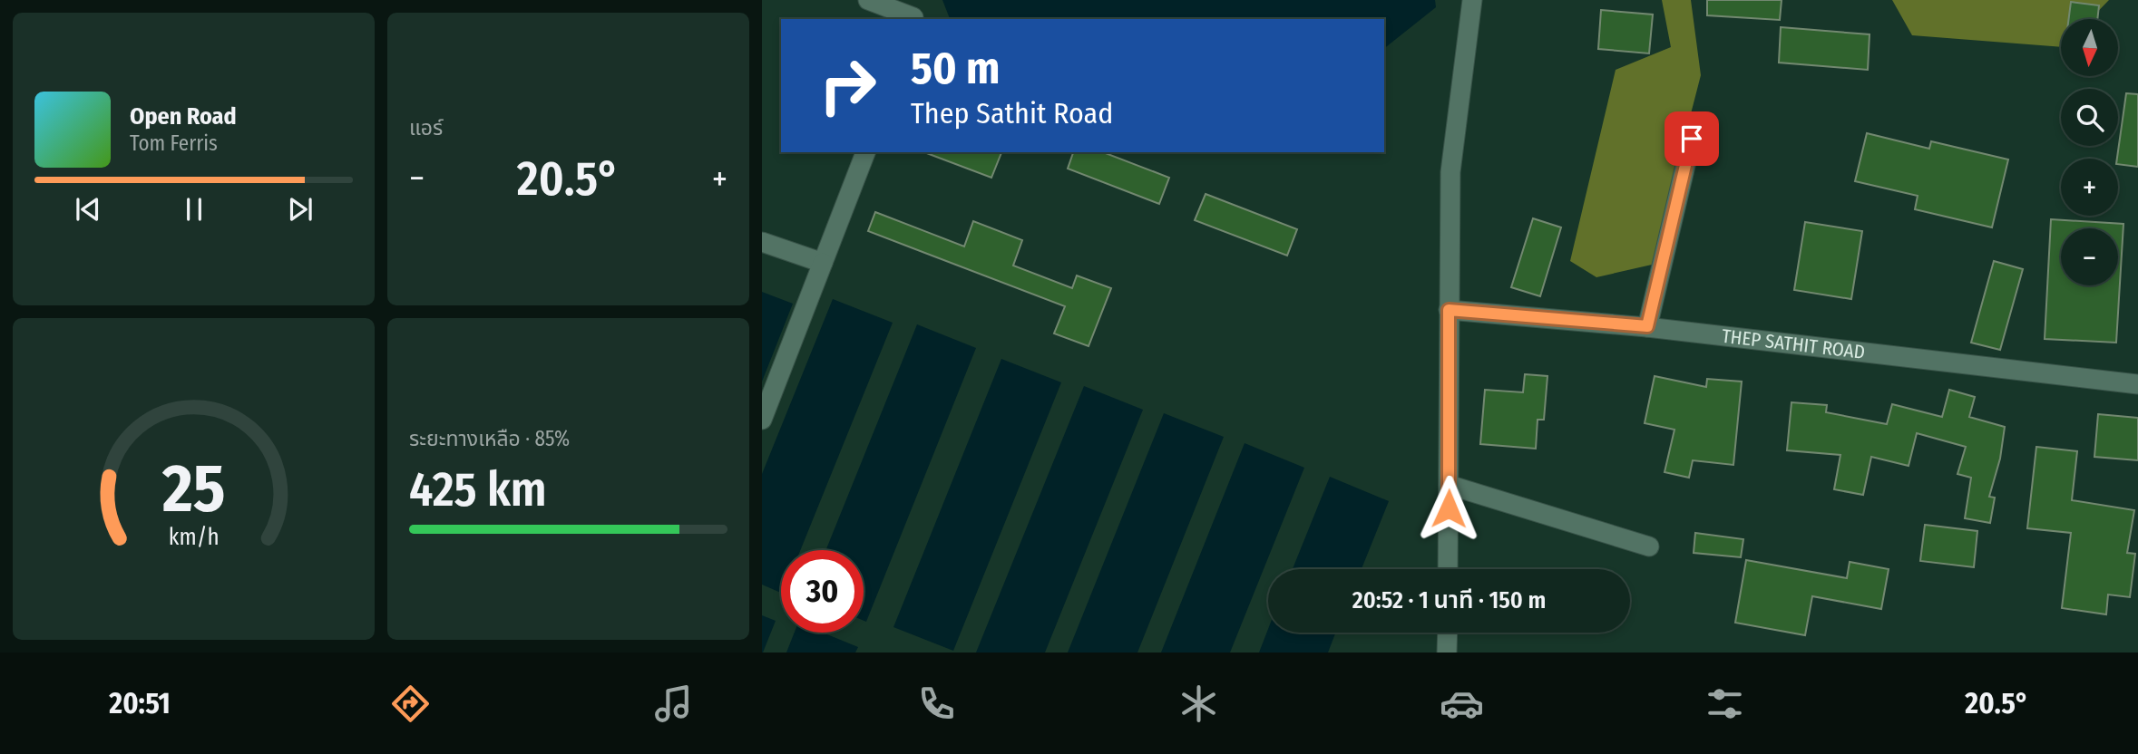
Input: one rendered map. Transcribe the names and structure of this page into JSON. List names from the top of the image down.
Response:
{
  "streets": {
    "street": ["THEP SATHIT ROAD"]
  },
  "north": "bottom",
  "page": {
    "tile": [
      "แอร์",
      ["ระยะทางเหลือ · 85%", "425 km"]
    ],
    "map_buttons": ["+", "−"],
    "turn": ["50 m", "Thep Sathit Road"],
    "song": ["Open Road", "Tom Ferris"],
    "heat": ["−", "20.5°", "+"],
    "limit": "30",
    "trip": "20:52 · 1 นาที · 150 m",
    "tabs": ["20:51", "20.5°"],
    "gauge": ["25", "km/h"]
  }
}
